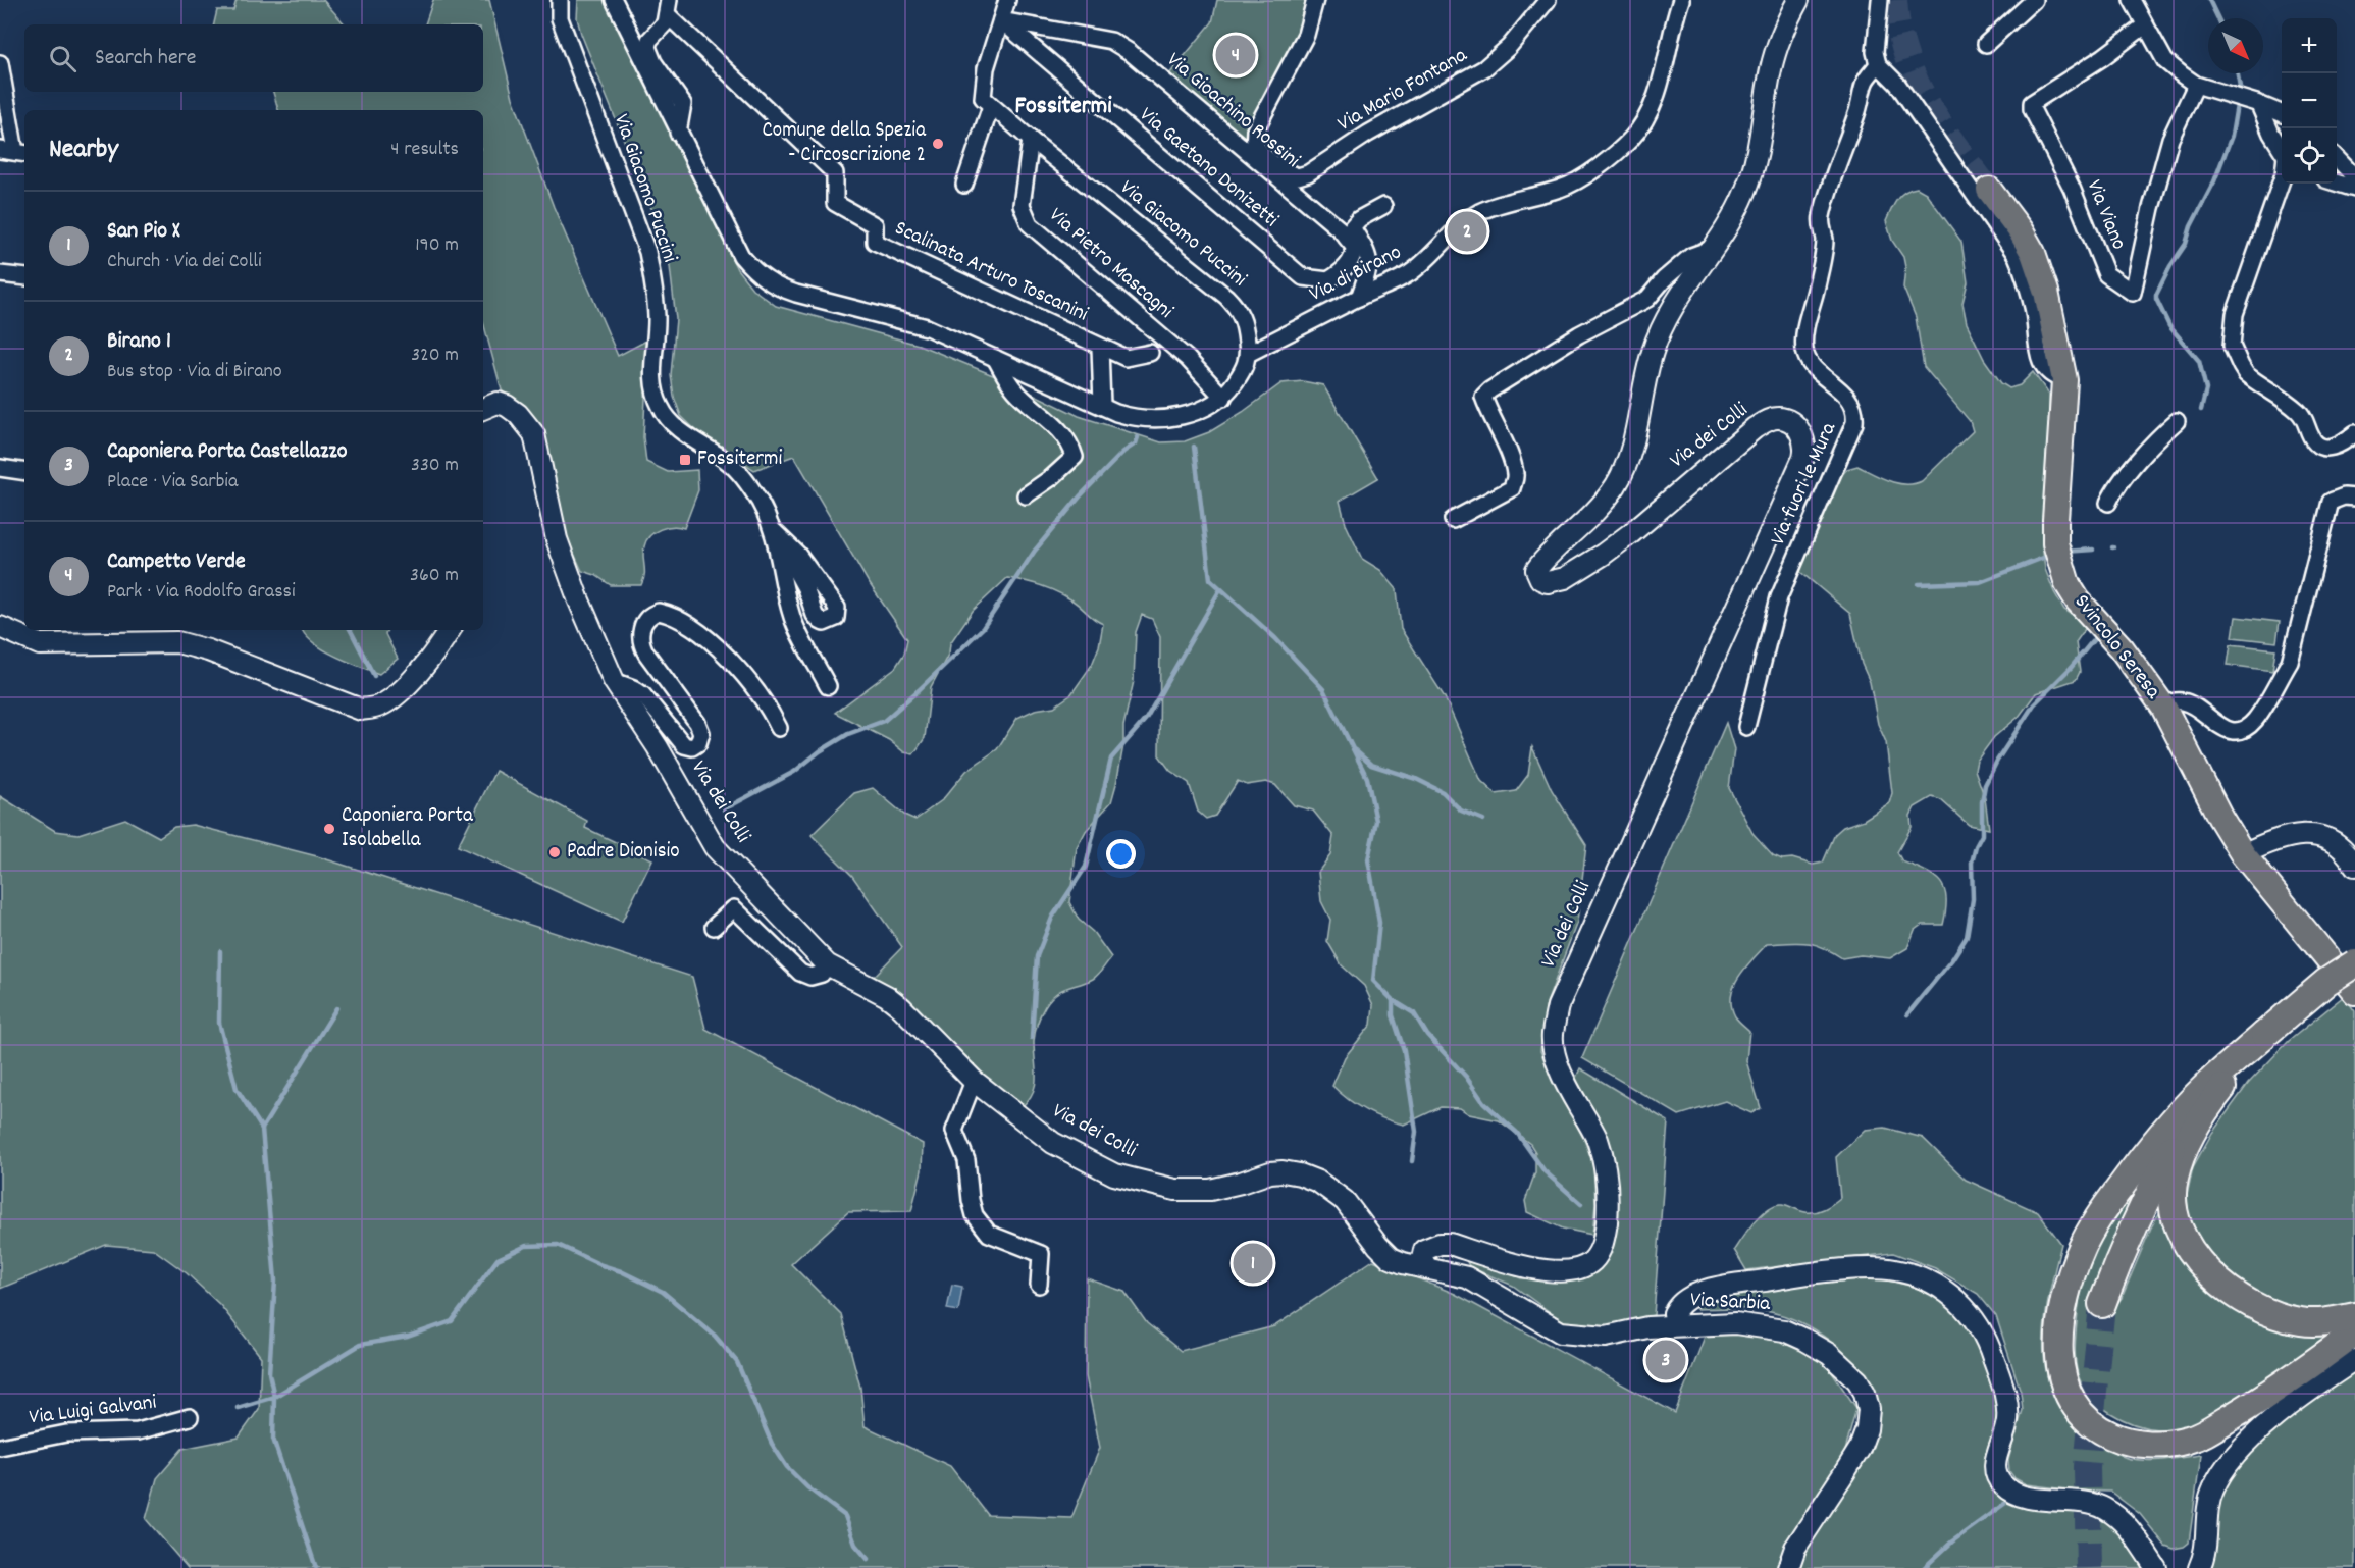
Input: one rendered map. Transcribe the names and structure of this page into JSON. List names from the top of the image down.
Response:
{
  "streets": {
    "main road": ["Svincolo Seresa"],
    "street": [
      "Via Mario Fontana",
      "Via Gioachino Rossini",
      "Via Gaetano Donizetti",
      "Via Giacomo Puccini",
      "Via Viano",
      "Via Pietro Mascagni",
      "Scalinata Arturo Toscanini",
      "Via di Birano",
      "Via dei Colli",
      "Via fuori le Mura",
      "Via Sarbia",
      "Via Luigi Galvani"
    ]
  },
  "crossings": [
    ["Via Gioachino Rossini", "Via Gaetano Donizetti"],
    ["Via Giacomo Puccini", "Via Pietro Mascagni"],
    ["Via Giacomo Puccini", "Scalinata Arturo Toscanini"],
    ["Via Giacomo Puccini", "Via di Birano"],
    ["Via dei Colli", "Via Sarbia"]
  ],
  "districts": ["Fossitermi"],
  "places": {
    "other": ["Comune della Spezia - Circoscrizione 2", "Caponiera Porta Isolabella", "Padre Dionisio"],
    "transit": ["Fossitermi"]
  },
  "north": "bottom right",
  "page": {
    "map_buttons": ["+", "−"],
    "search": "Search here",
    "pins": [
      "4",
      "2",
      "1",
      "3"
    ],
    "heading": ["Nearby", "4 results"],
    "list": [
      {
        "mark": "1",
        "name": "San Pio X",
        "note": "Church · Via dei Colli",
        "value": "190 m"
      },
      {
        "mark": "2",
        "name": "Birano 1",
        "note": "Bus stop · Via di Birano",
        "value": "320 m"
      },
      {
        "mark": "3",
        "name": "Caponiera Porta Castellazzo",
        "note": "Place · Via Sarbia",
        "value": "330 m"
      },
      {
        "mark": "4",
        "name": "Campetto Verde",
        "note": "Park · Via Rodolfo Grassi",
        "value": "360 m"
      }
    ]
  }
}
